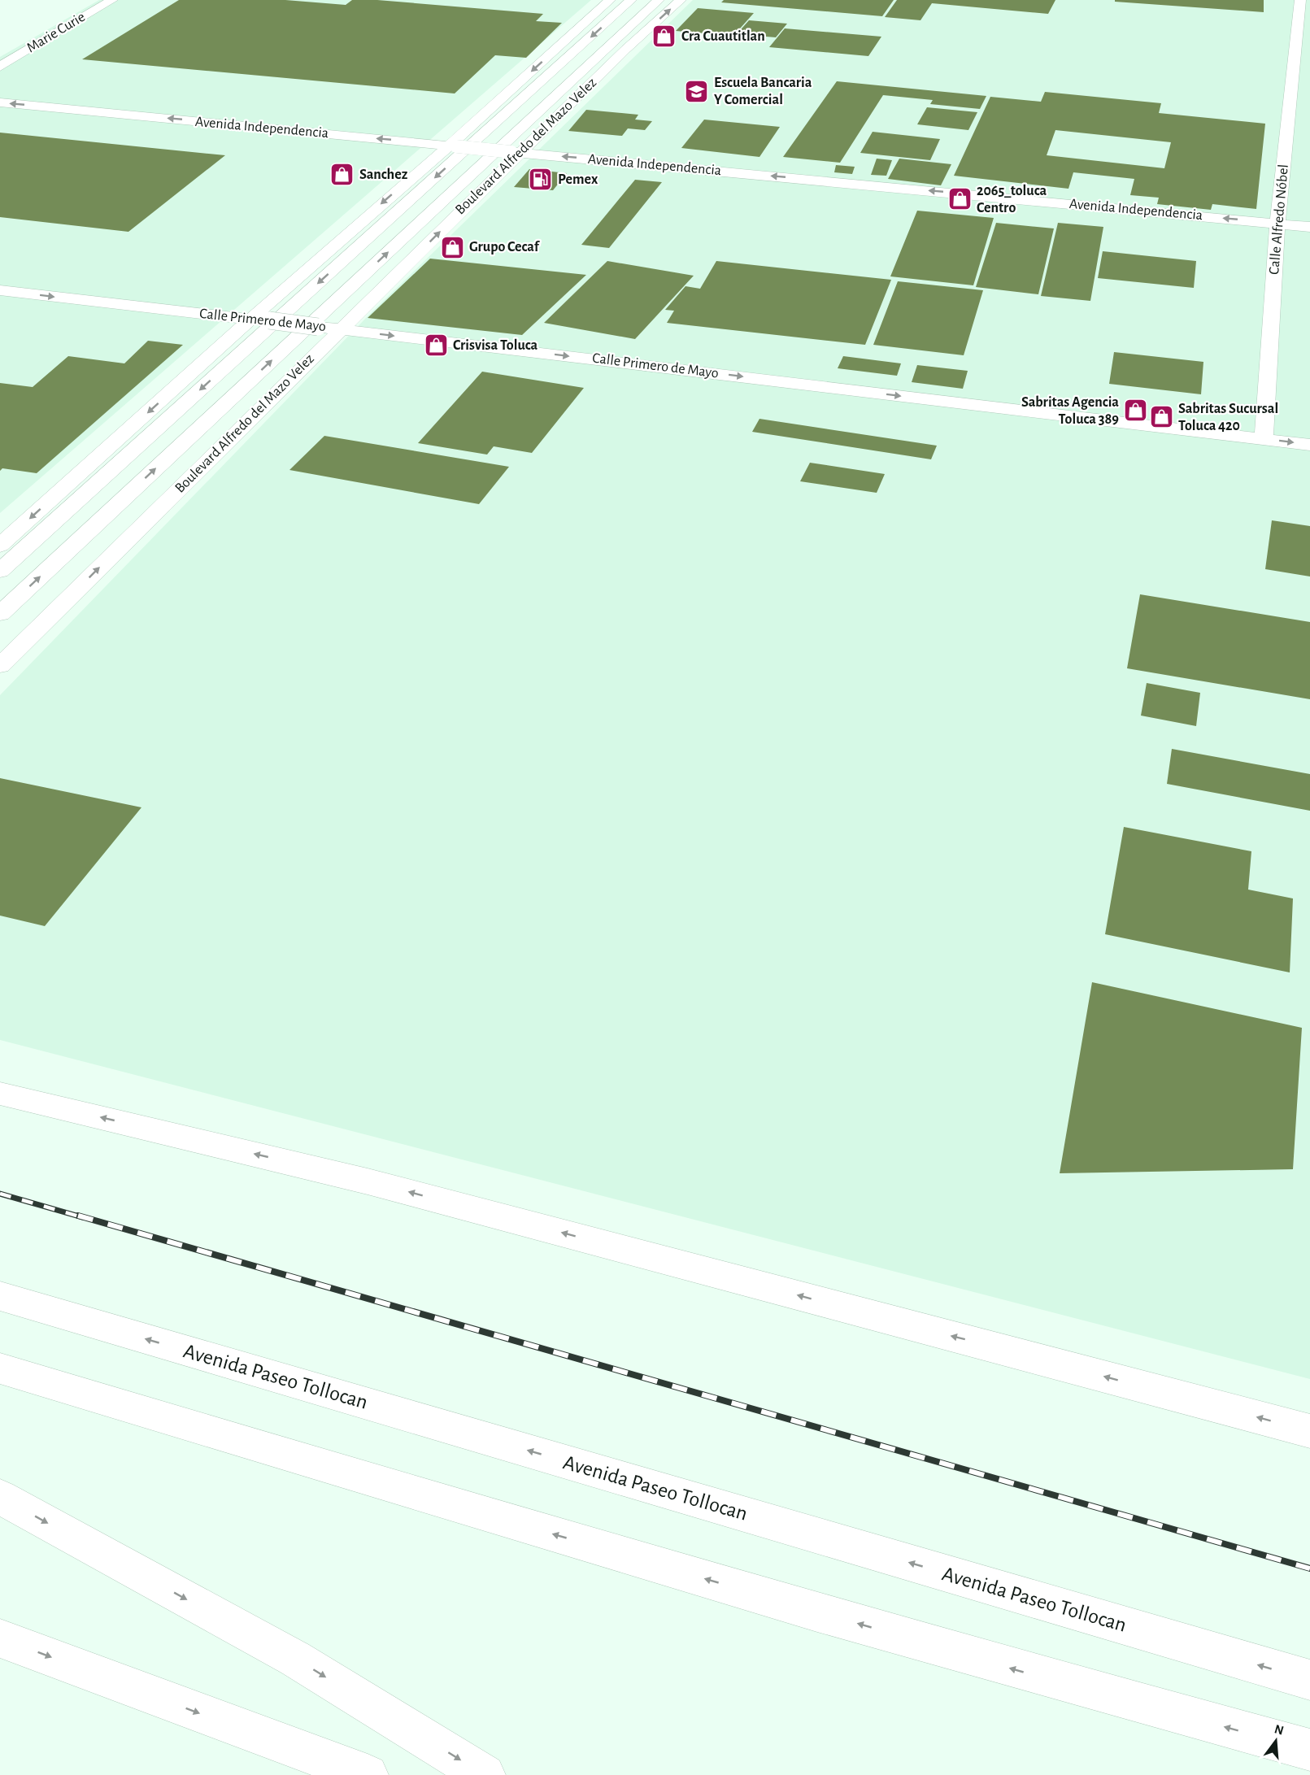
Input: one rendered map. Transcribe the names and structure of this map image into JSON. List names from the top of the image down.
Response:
{
  "streets": {
    "main road": [
      "Marie Curie",
      "Avenida Independencia",
      "Boulevard Alfredo del Mazo Velez",
      "Calle Alfredo Nóbel",
      "Calle Primero de Mayo",
      "Avenida Paseo Tollocan"
    ]
  },
  "crossings": [
    ["Avenida Independencia", "Boulevard Alfredo del Mazo Velez"],
    ["Avenida Independencia", "Calle Alfredo Nóbel"],
    ["Boulevard Alfredo del Mazo Velez", "Calle Primero de Mayo"],
    ["Calle Alfredo Nóbel", "Calle Primero de Mayo"]
  ],
  "one_way": ["Avenida Independencia", "Calle Primero de Mayo"],
  "places": {
    "shop": [
      "Cra Cuautitlan",
      "Sanchez",
      "2065_toluca Centro",
      "Grupo Cecaf",
      "Crisvisa Toluca",
      "Sabritas Agencia Toluca 389",
      "Sabritas Sucursal Toluca 420"
    ],
    "school or university": ["Escuela Bancaria Y Comercial"],
    "fuel station": ["Pemex"]
  },
  "north": "top"
}
